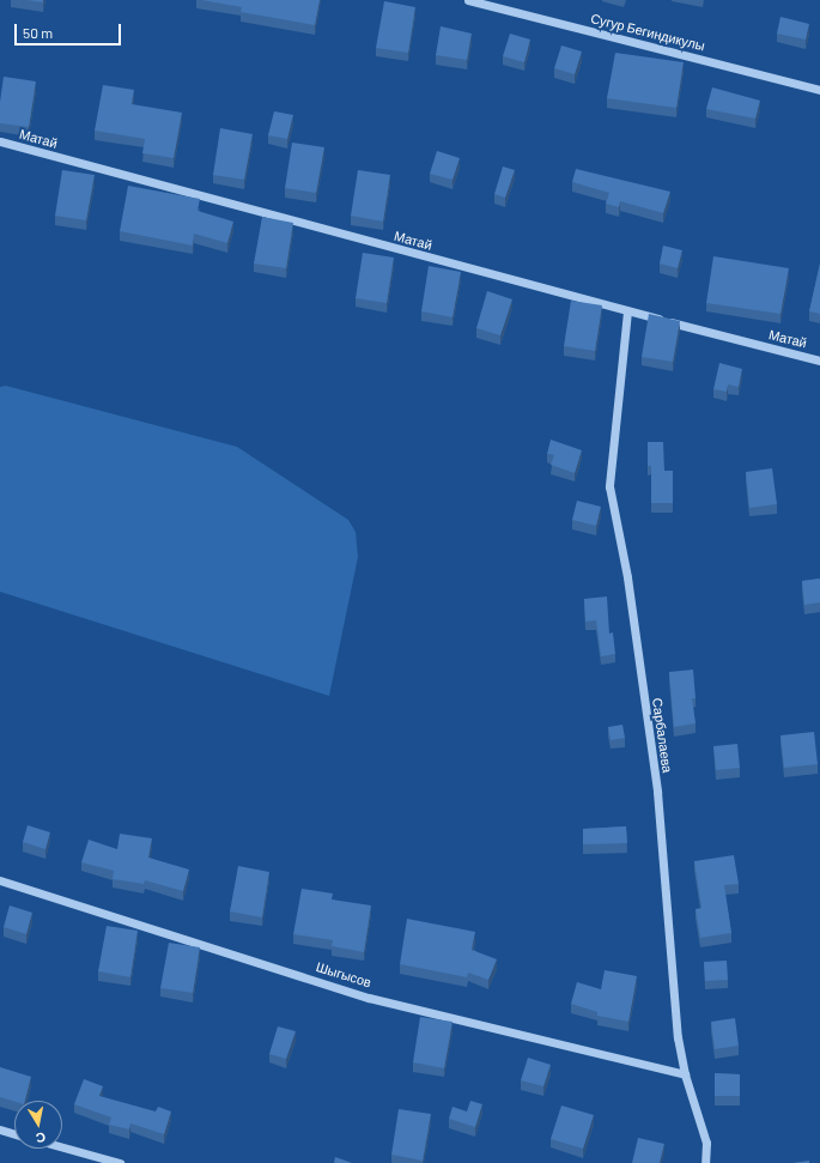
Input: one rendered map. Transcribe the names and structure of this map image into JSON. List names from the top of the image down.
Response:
{
  "streets": {
    "street": [
      "Сугур Бегиндикулы",
      "Матай",
      "Сарбалаева",
      "Шыгысов"
    ]
  },
  "crossings": [
    ["Матай", "Сарбалаева"],
    ["Сарбалаева", "Шыгысов"]
  ],
  "scale_bar": "50 m",
  "north": "bottom"
}
